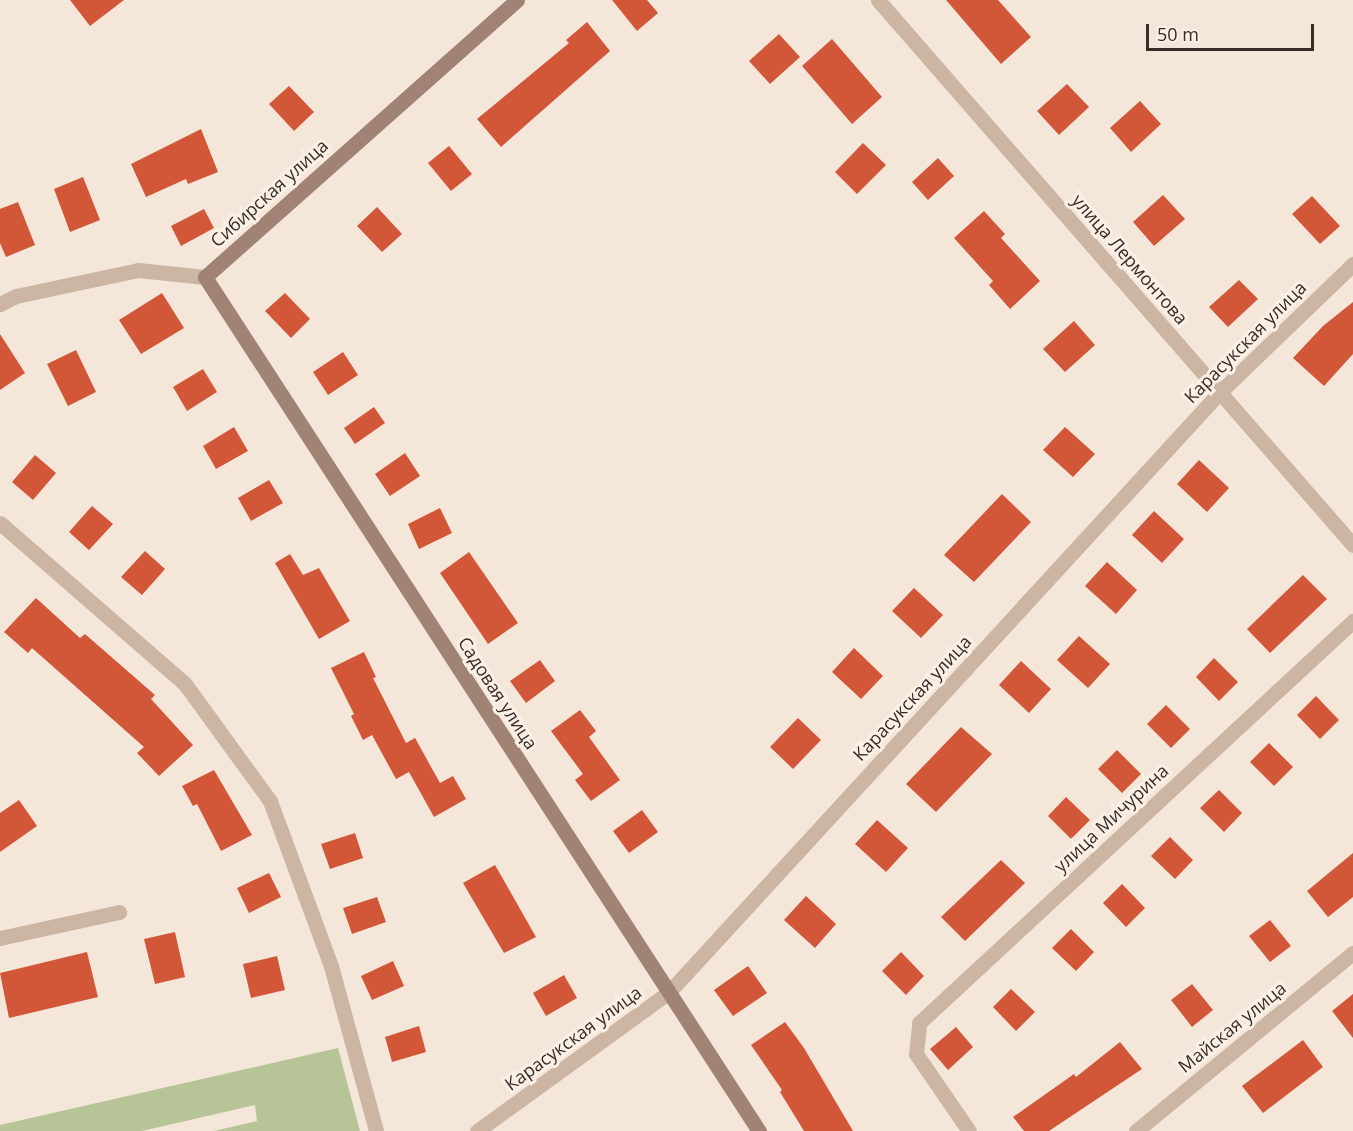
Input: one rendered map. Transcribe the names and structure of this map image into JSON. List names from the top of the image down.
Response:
{
  "streets": {
    "street": [
      "Сибирская улица",
      "улица Лермонтова",
      "Карасукская улица",
      "Садовая улица",
      "улица Мичурина",
      "Майская улица"
    ]
  },
  "crossings": [
    ["Сибирская улица", "Садовая улица"],
    ["улица Лермонтова", "Карасукская улица"],
    ["Карасукская улица", "Садовая улица"]
  ],
  "scale_bar": "50 m"
}
